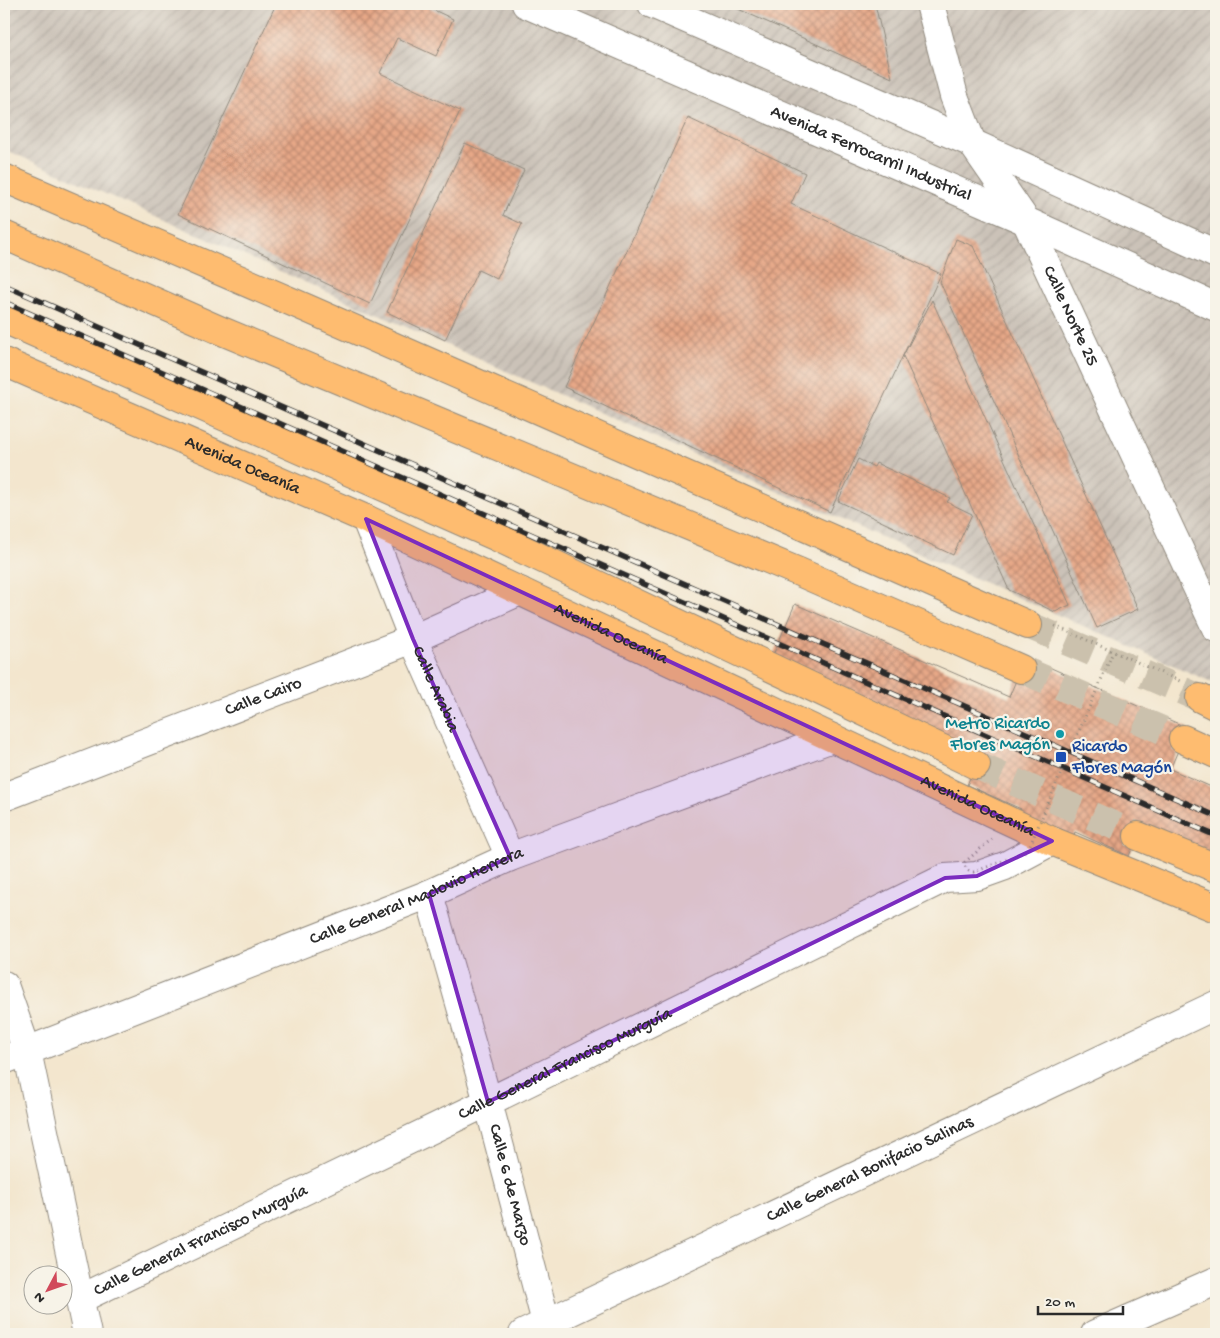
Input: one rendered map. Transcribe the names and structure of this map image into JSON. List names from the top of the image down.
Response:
{
  "streets": {
    "main road": ["Avenida Oceanía"],
    "street": [
      "Avenida Ferrocarril Industrial",
      "Calle Norte 25",
      "Calle Arabia",
      "Calle Cairo",
      "Calle General Maclovio Herrera",
      "Calle General Francisco Murguía",
      "Calle General Bonifacio Salinas",
      "Calle 6 de Marzo"
    ]
  },
  "crossings": [
    ["Avenida Ferrocarril Industrial", "Calle Norte 25"],
    ["Avenida Oceanía", "Calle Arabia"],
    ["Avenida Oceanía", "Calle Cairo"],
    ["Avenida Oceanía", "Calle General Maclovio Herrera"],
    ["Avenida Oceanía", "Calle General Francisco Murguía"],
    ["Calle Arabia", "Calle Cairo"],
    ["Calle Arabia", "Calle General Maclovio Herrera"],
    ["Calle General Maclovio Herrera", "Calle 6 de Marzo"],
    ["Calle General Francisco Murguía", "Calle 6 de Marzo"],
    ["Calle General Bonifacio Salinas", "Calle 6 de Marzo"]
  ],
  "places": {
    "other": ["Metro Ricardo Flores Magón"],
    "transit": ["Ricardo Flores Magón"]
  },
  "scale_bar": "20 m",
  "north": "bottom left"
}
